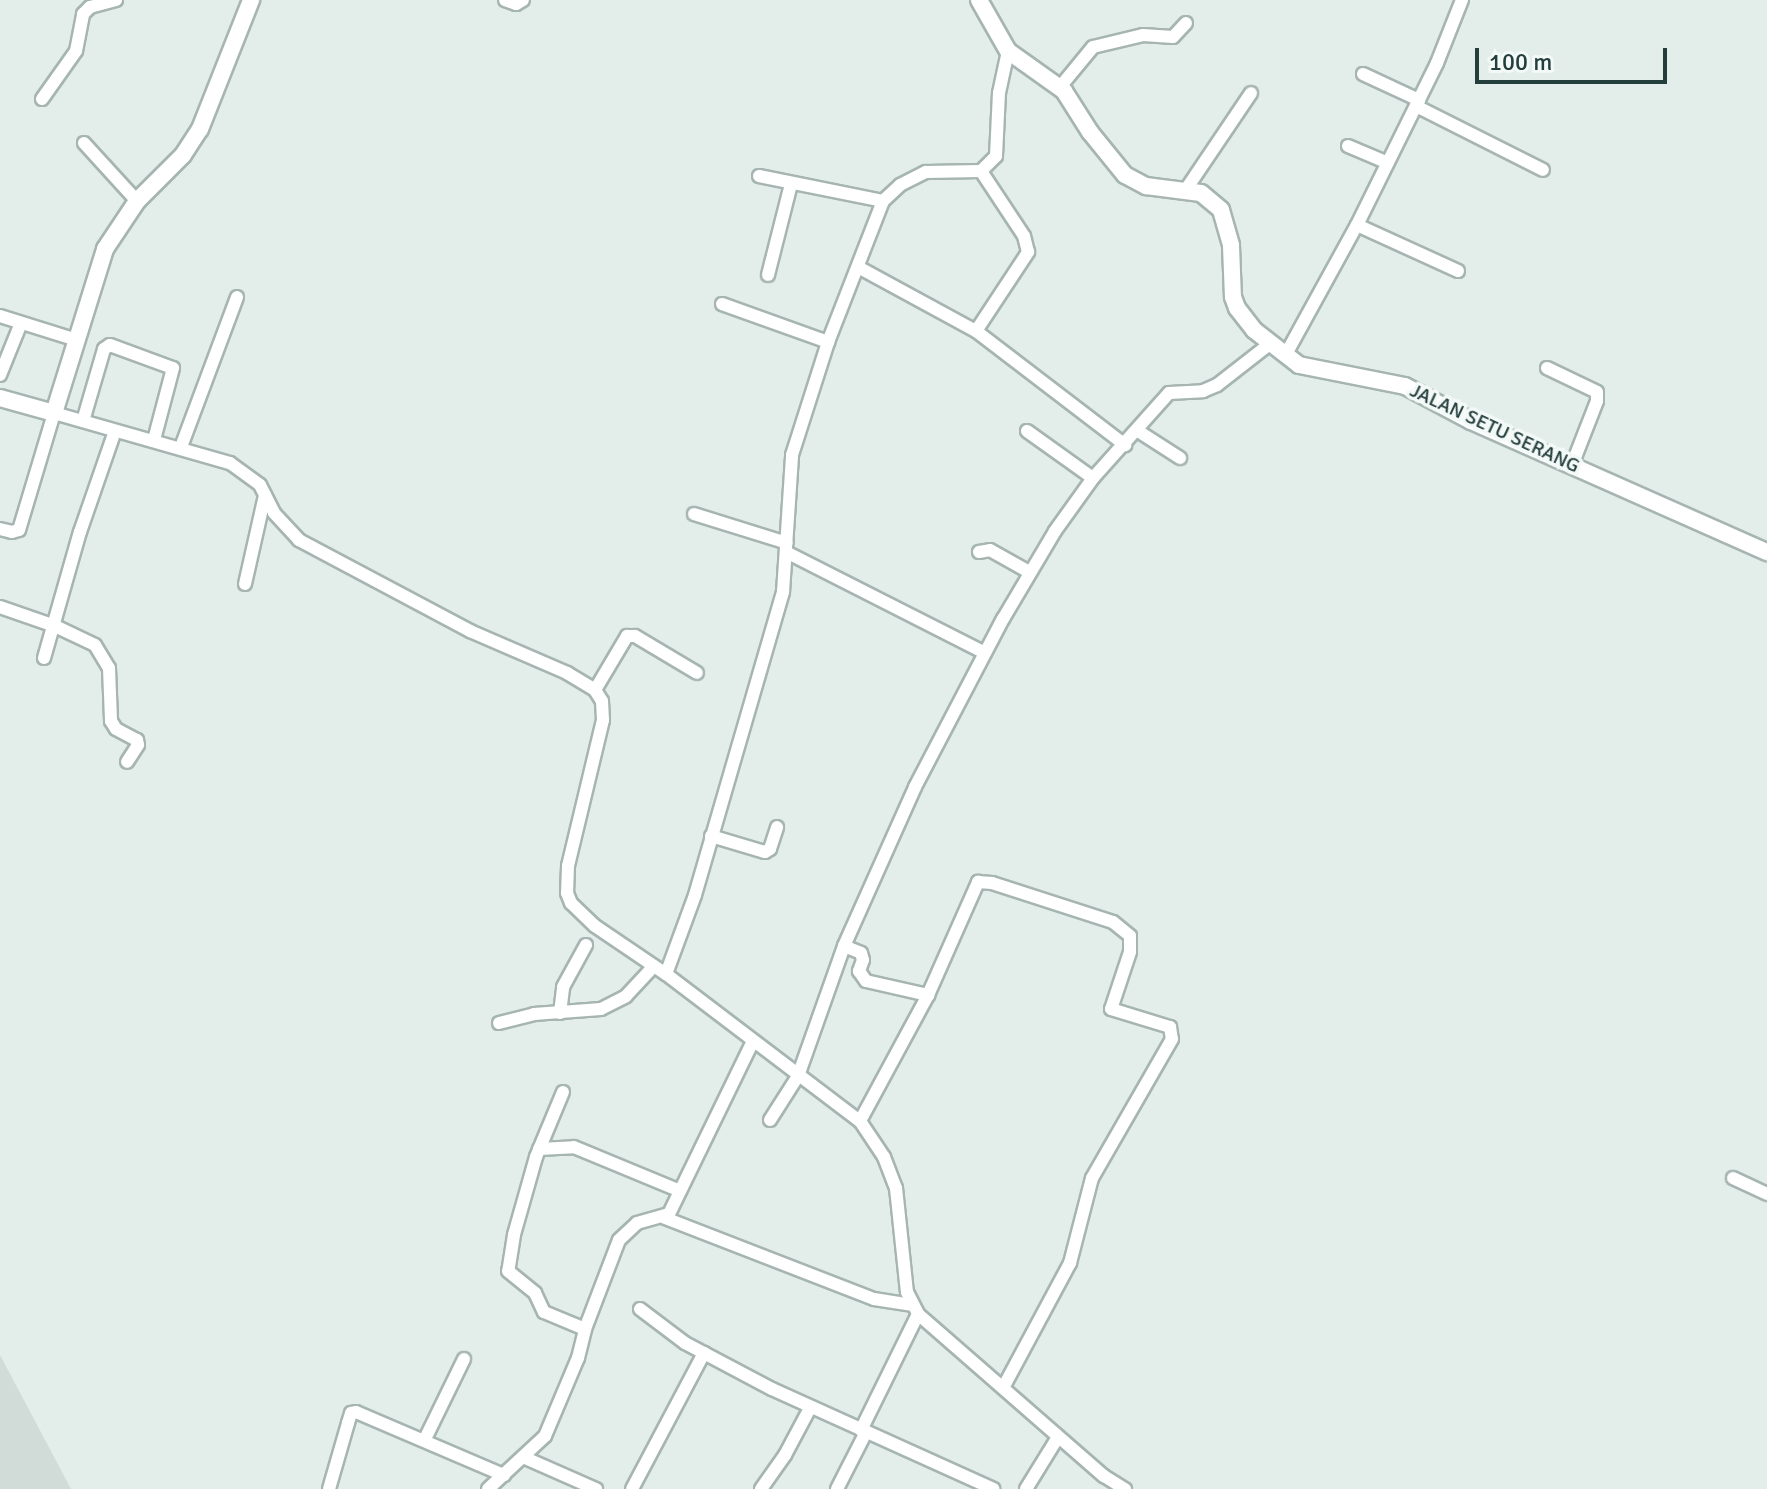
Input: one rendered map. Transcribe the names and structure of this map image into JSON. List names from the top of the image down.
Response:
{
  "streets": {
    "street": ["JALAN SETU SERANG"]
  },
  "scale_bar": "100 m"
}
